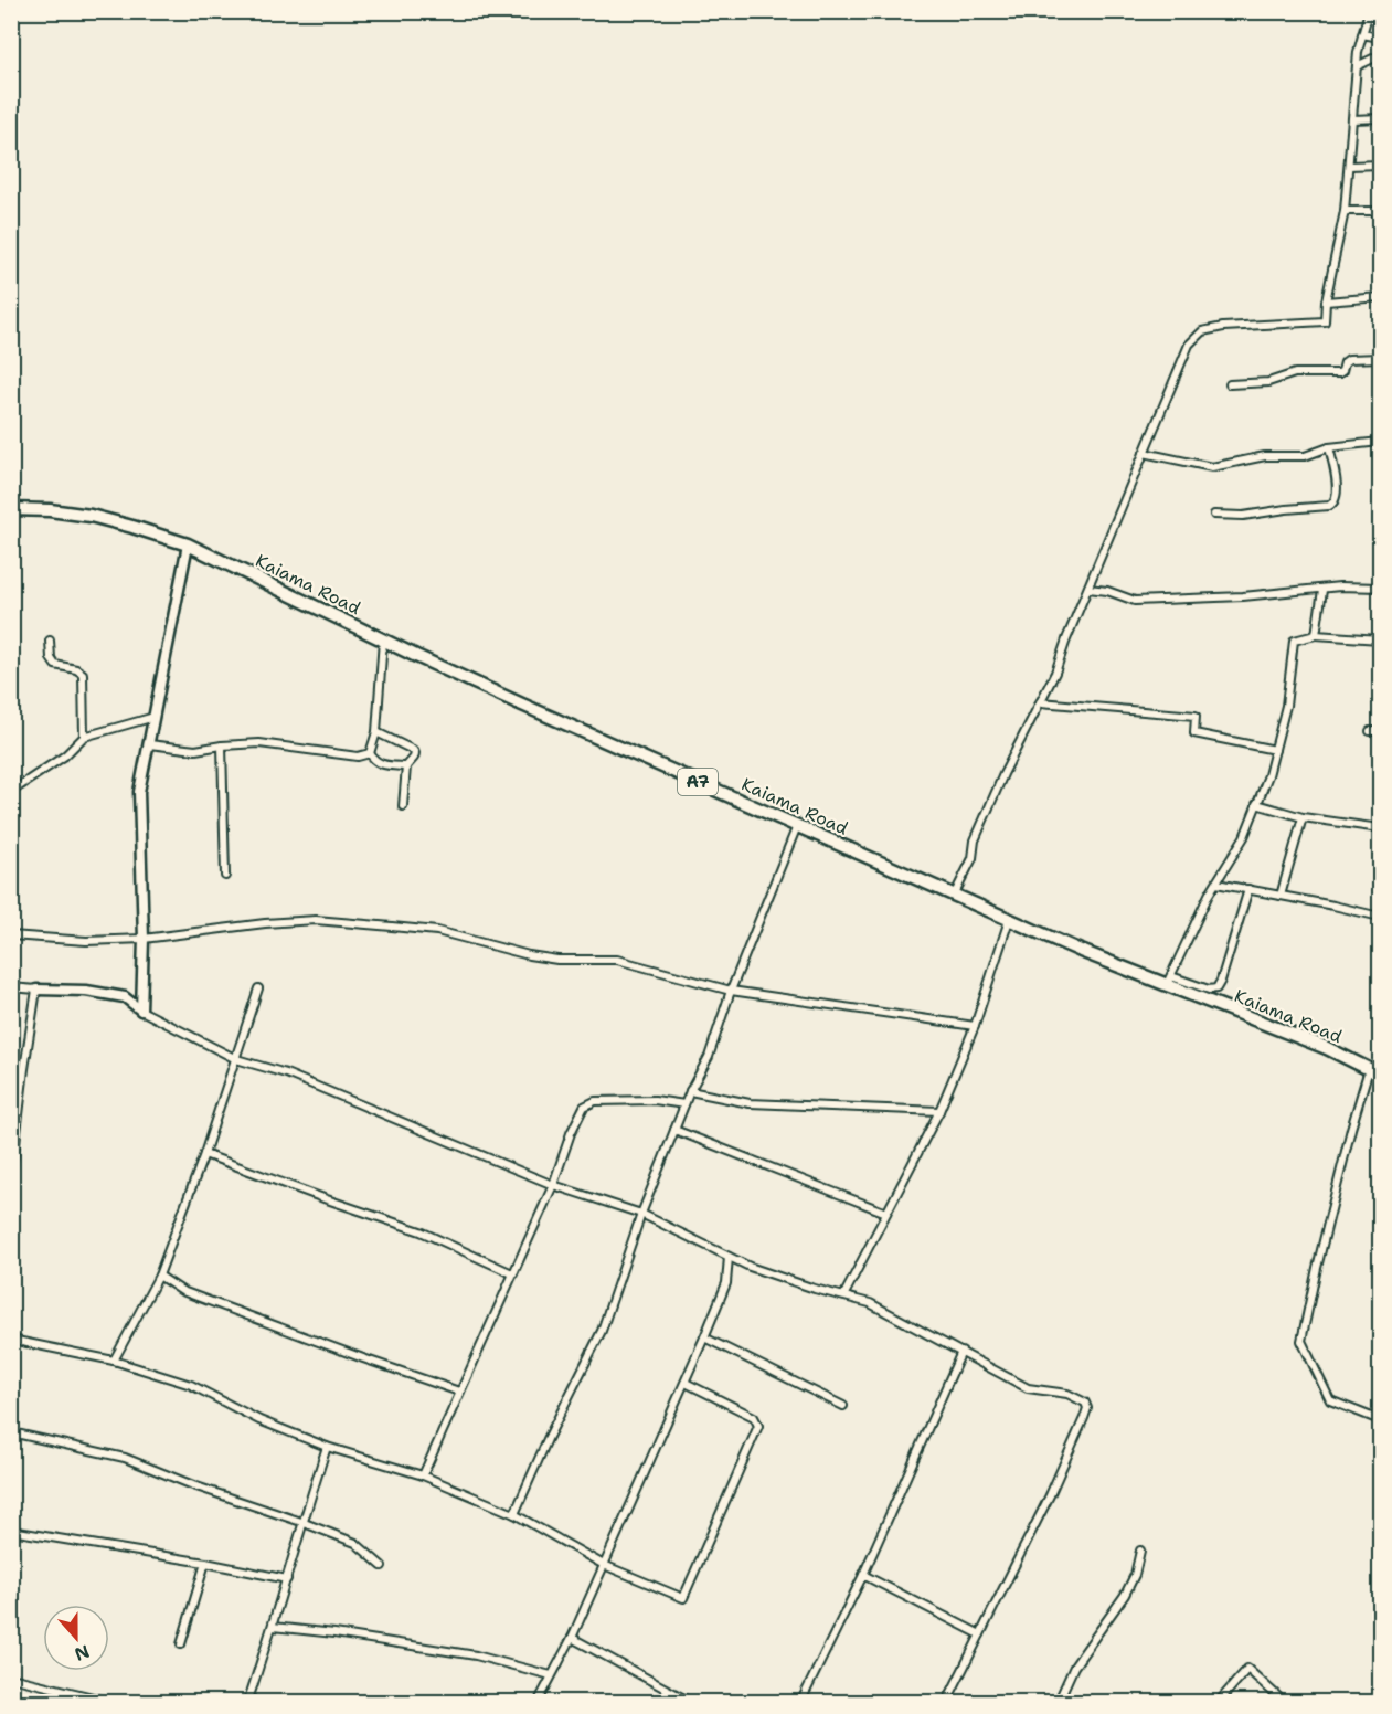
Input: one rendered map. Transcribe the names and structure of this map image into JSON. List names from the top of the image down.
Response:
{
  "streets": {
    "highway": ["Kaiama Road", "A7"]
  },
  "north": "bottom"
}
